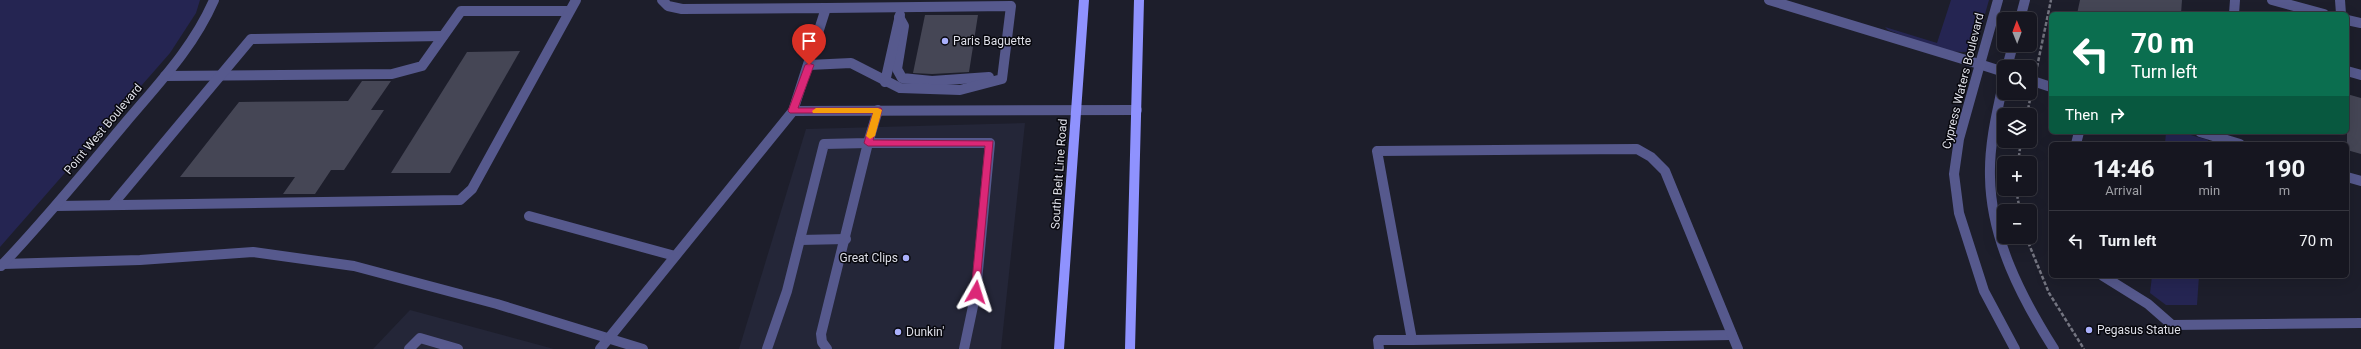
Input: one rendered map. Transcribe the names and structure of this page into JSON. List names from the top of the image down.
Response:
{
  "streets": {
    "main road": ["South Belt Line Road"],
    "street": ["Cypress Waters Boulevard", "Point West Boulevard"]
  },
  "places": [
    "Paris Baguette",
    "Great Clips",
    "Pegasus Statue",
    "Dunkin'"
  ],
  "north": "top",
  "page": {
    "map_buttons": ["+", "−"],
    "turn": ["70 m", "Turn left"],
    "then": "Then",
    "eta": [
      "14:46",
      "Arrival",
      "1",
      "min",
      "190",
      "m"
    ],
    "list": [
      {
        "name": "Turn left",
        "value": "70 m"
      }
    ]
  }
}
